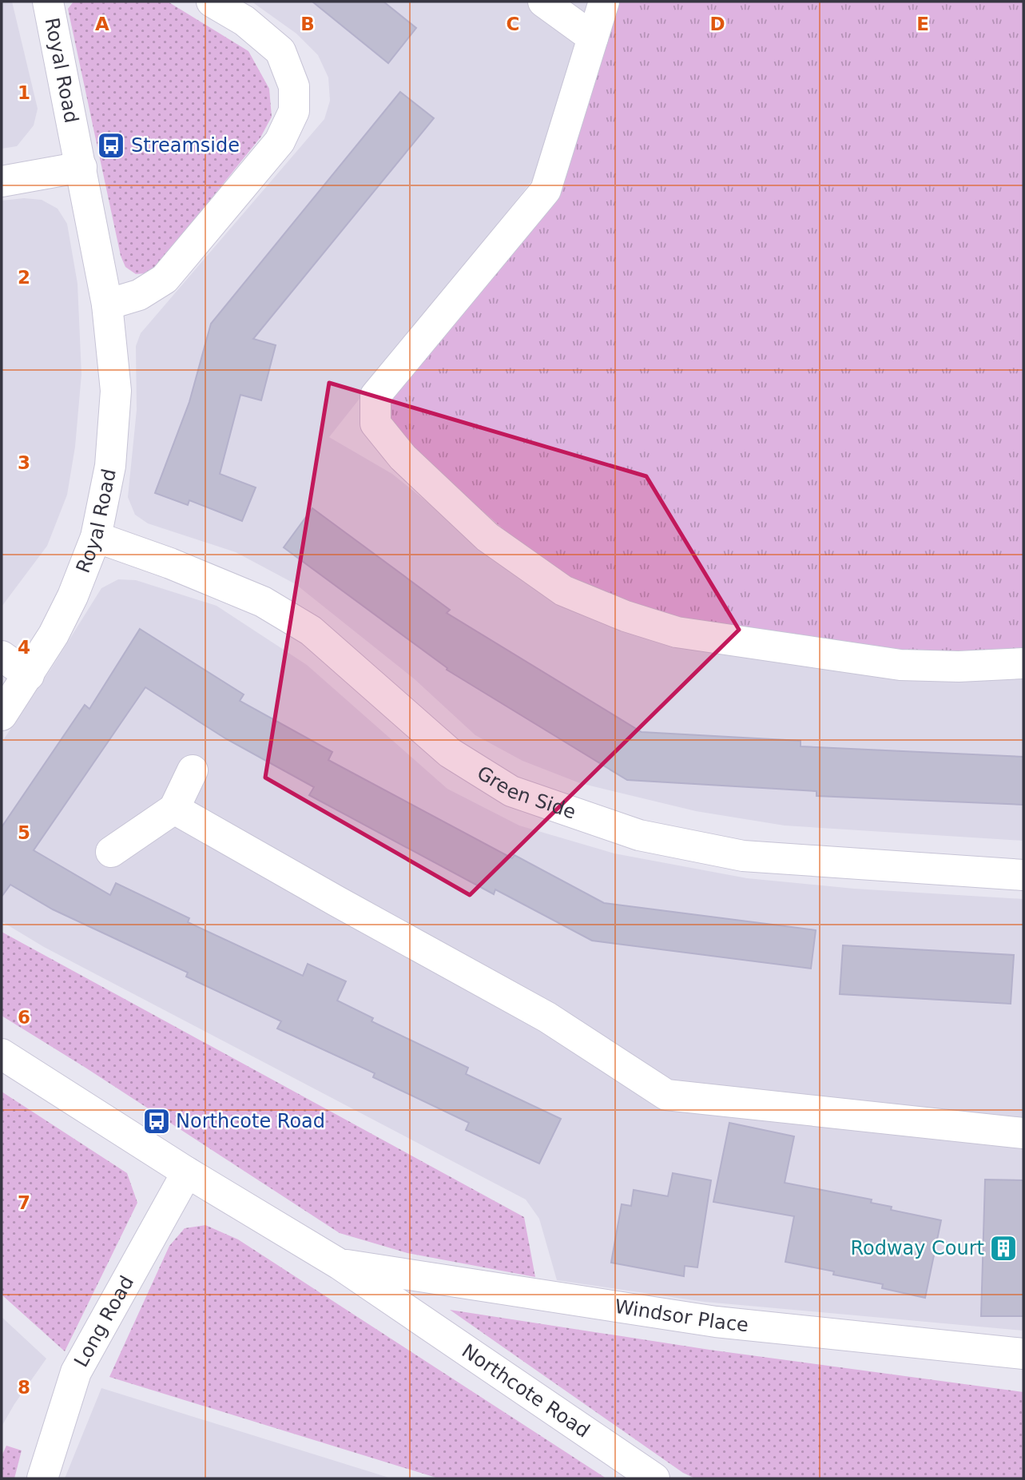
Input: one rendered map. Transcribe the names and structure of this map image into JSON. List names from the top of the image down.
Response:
{
  "streets": {
    "street": [
      "Royal Road",
      "Green Side",
      "Windsor Place",
      "Long Road",
      "Northcote Road"
    ]
  },
  "crossings": [
    ["Royal Road", "Green Side"],
    ["Windsor Place", "Northcote Road"],
    ["Long Road", "Northcote Road"]
  ],
  "places": {
    "bus stop": ["Streamside", "Northcote Road"],
    "building": ["Rodway Court"]
  },
  "grid": {
    "columns": [
      "A",
      "B",
      "C",
      "D",
      "E"
    ],
    "rows": [
      "1",
      "2",
      "3",
      "4",
      "5",
      "6",
      "7",
      "8"
    ]
  }
}
